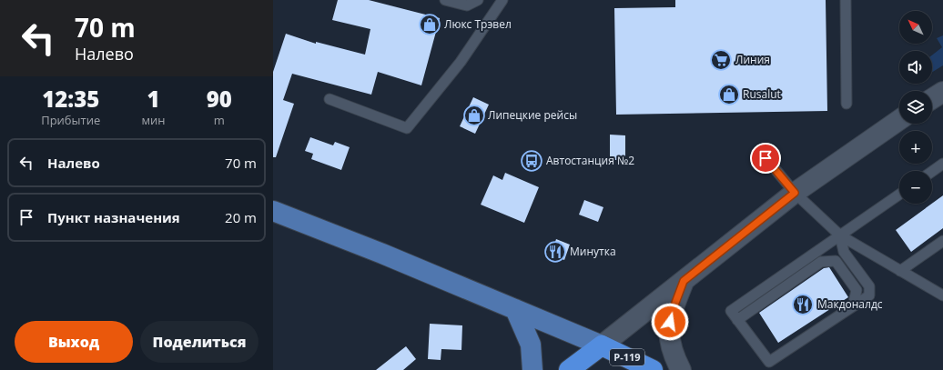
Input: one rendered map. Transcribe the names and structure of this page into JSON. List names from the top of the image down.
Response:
{
  "streets": {
    "highway": ["Р-119"]
  },
  "places": {
    "shop": ["Люкс Трэвел", "Rusalut", "Липецкие рейсы"],
    "supermarket": ["Линия"],
    "bus stop": ["Автостанция №2"],
    "restaurant": ["Минутка", "Макдоналдс"]
  },
  "north": "top left",
  "page": {
    "turn": ["70 m", "Налево"],
    "map_buttons": ["+", "−"],
    "eta": [
      "12:35",
      "Прибытие",
      "1",
      "мин",
      "90",
      "m"
    ],
    "list": [
      {
        "name": "Налево",
        "value": "70 m"
      },
      {
        "name": "Пункт назначения",
        "value": "20 m"
      }
    ],
    "buttons": ["Выход", "Поделиться"]
  }
}
